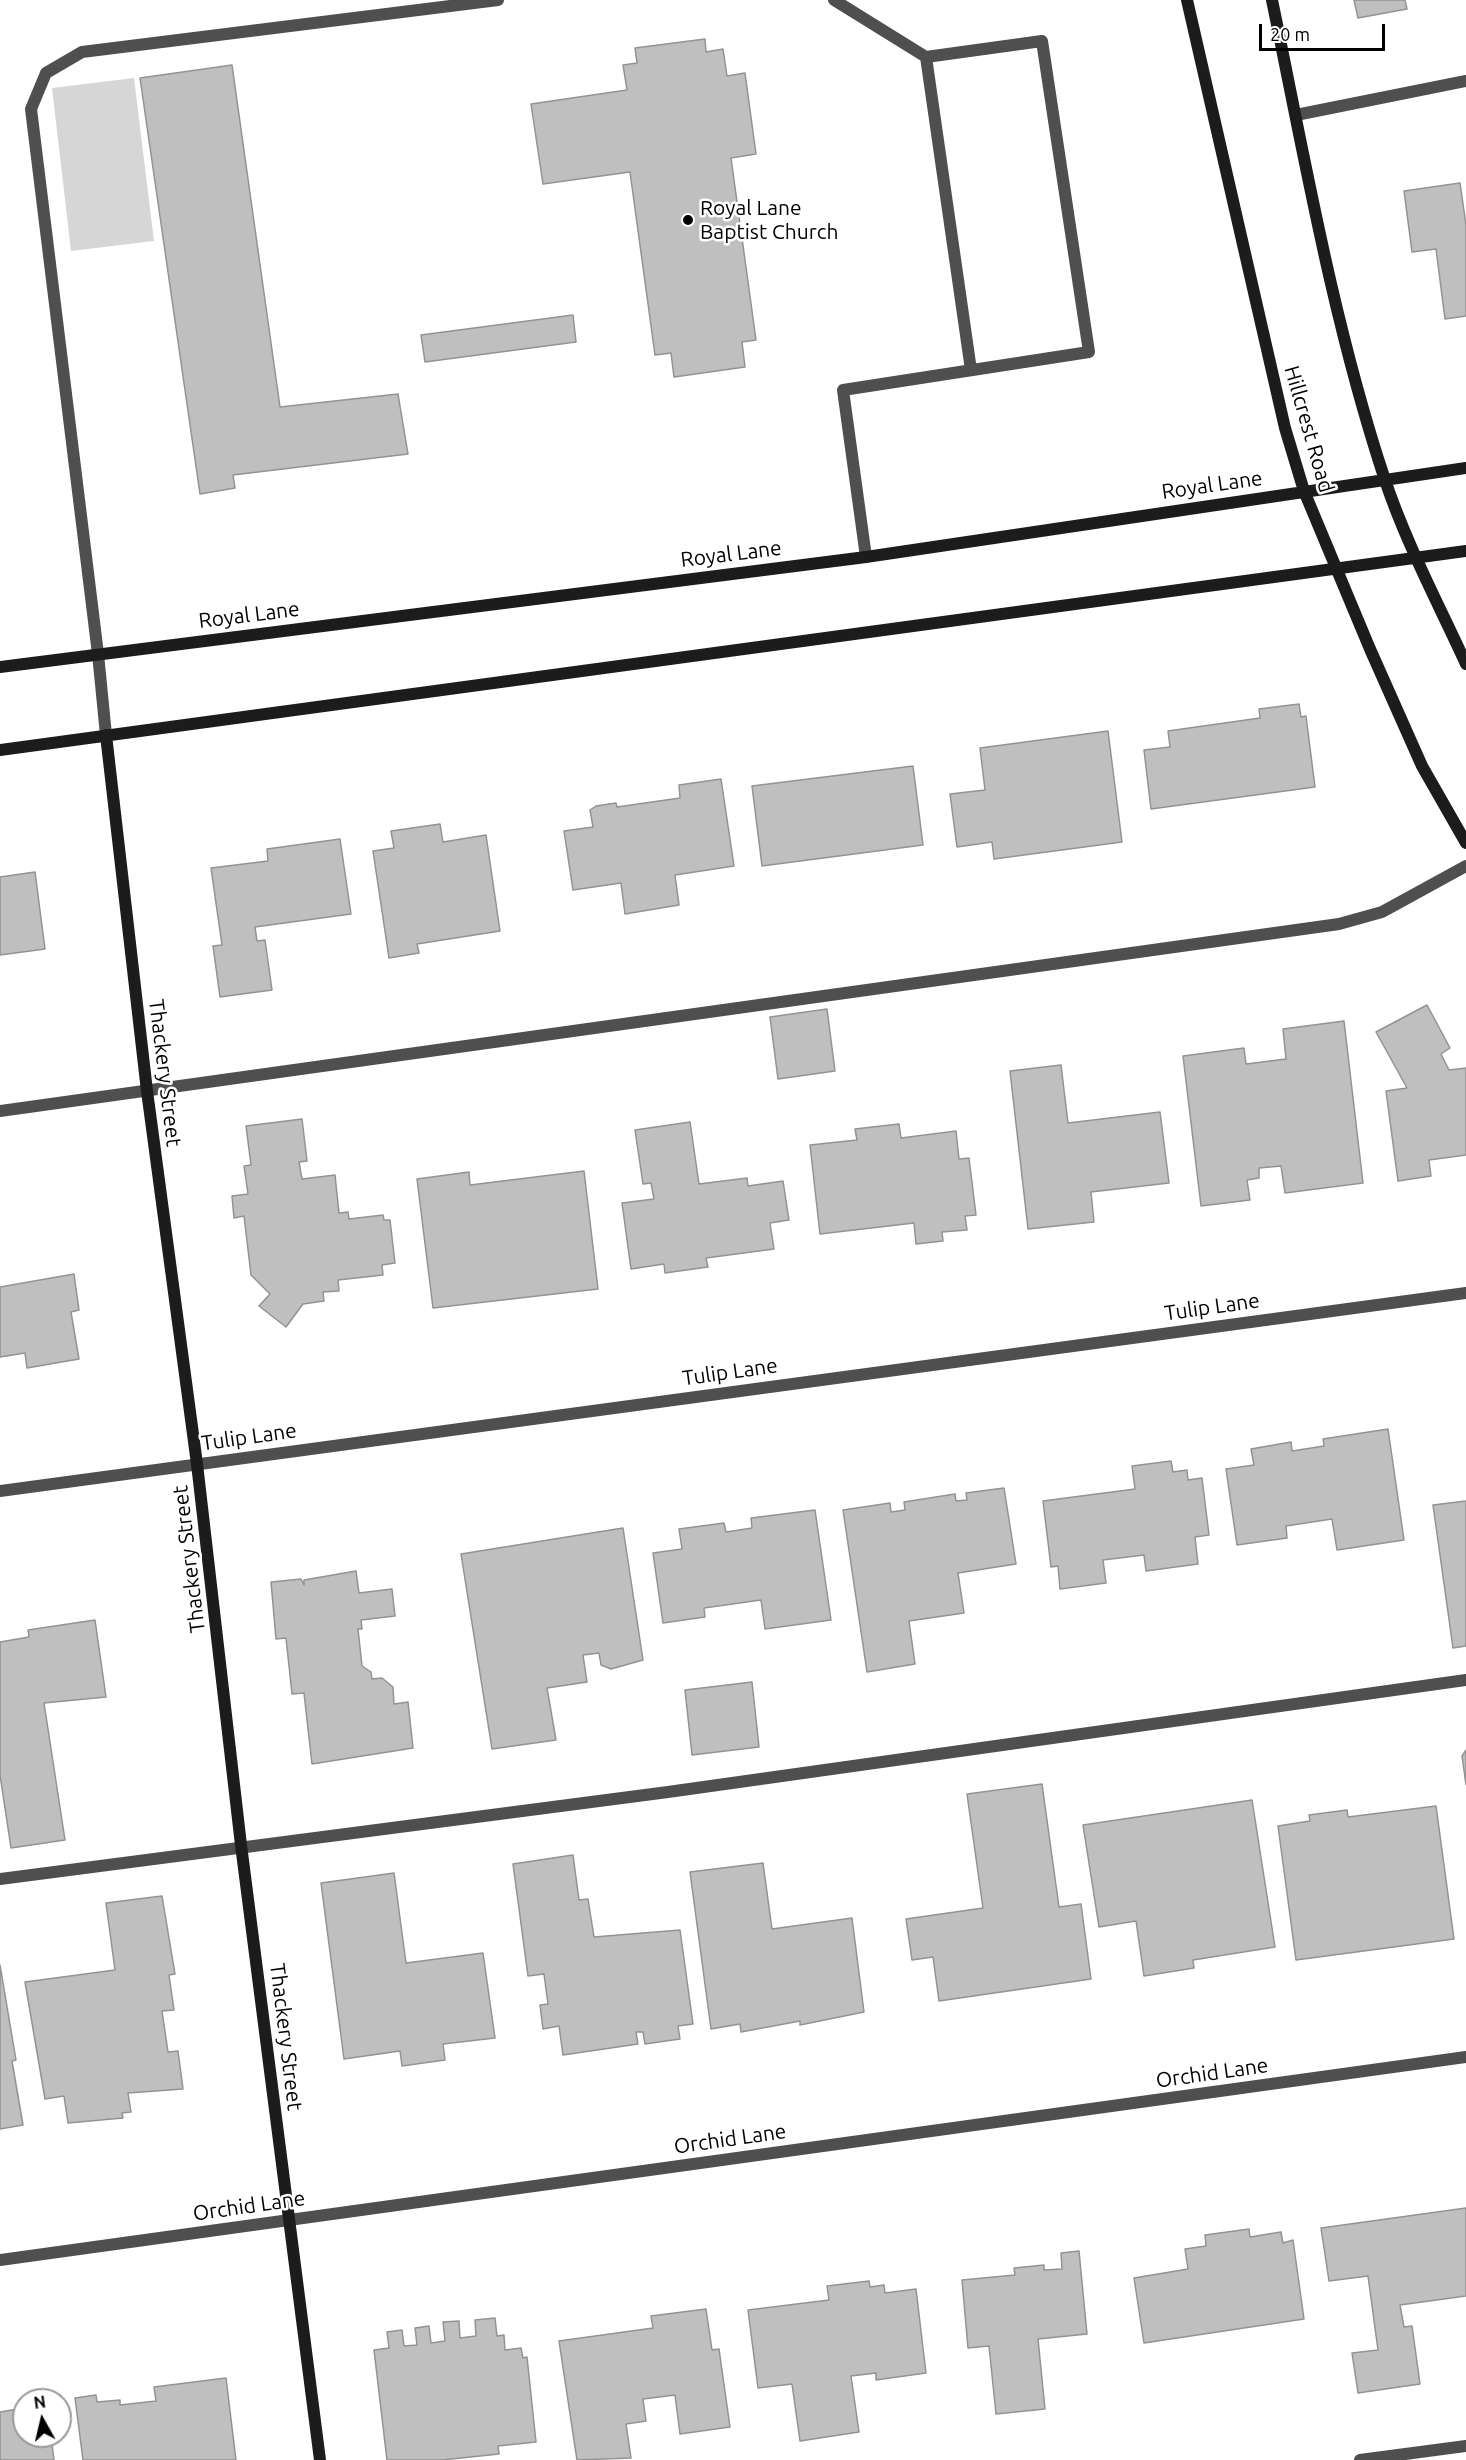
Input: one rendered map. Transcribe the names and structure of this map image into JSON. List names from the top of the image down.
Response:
{
  "streets": {
    "main road": ["Hillcrest Road", "Royal Lane", "Thackery Street"],
    "street": ["Tulip Lane", "Orchid Lane"]
  },
  "crossings": [
    ["Hillcrest Road", "Royal Lane"],
    ["Royal Lane", "Thackery Street"],
    ["Thackery Street", "Tulip Lane"],
    ["Thackery Street", "Orchid Lane"]
  ],
  "places": ["Royal Lane Baptist Church"],
  "scale_bar": "20 m",
  "north": "top"
}
